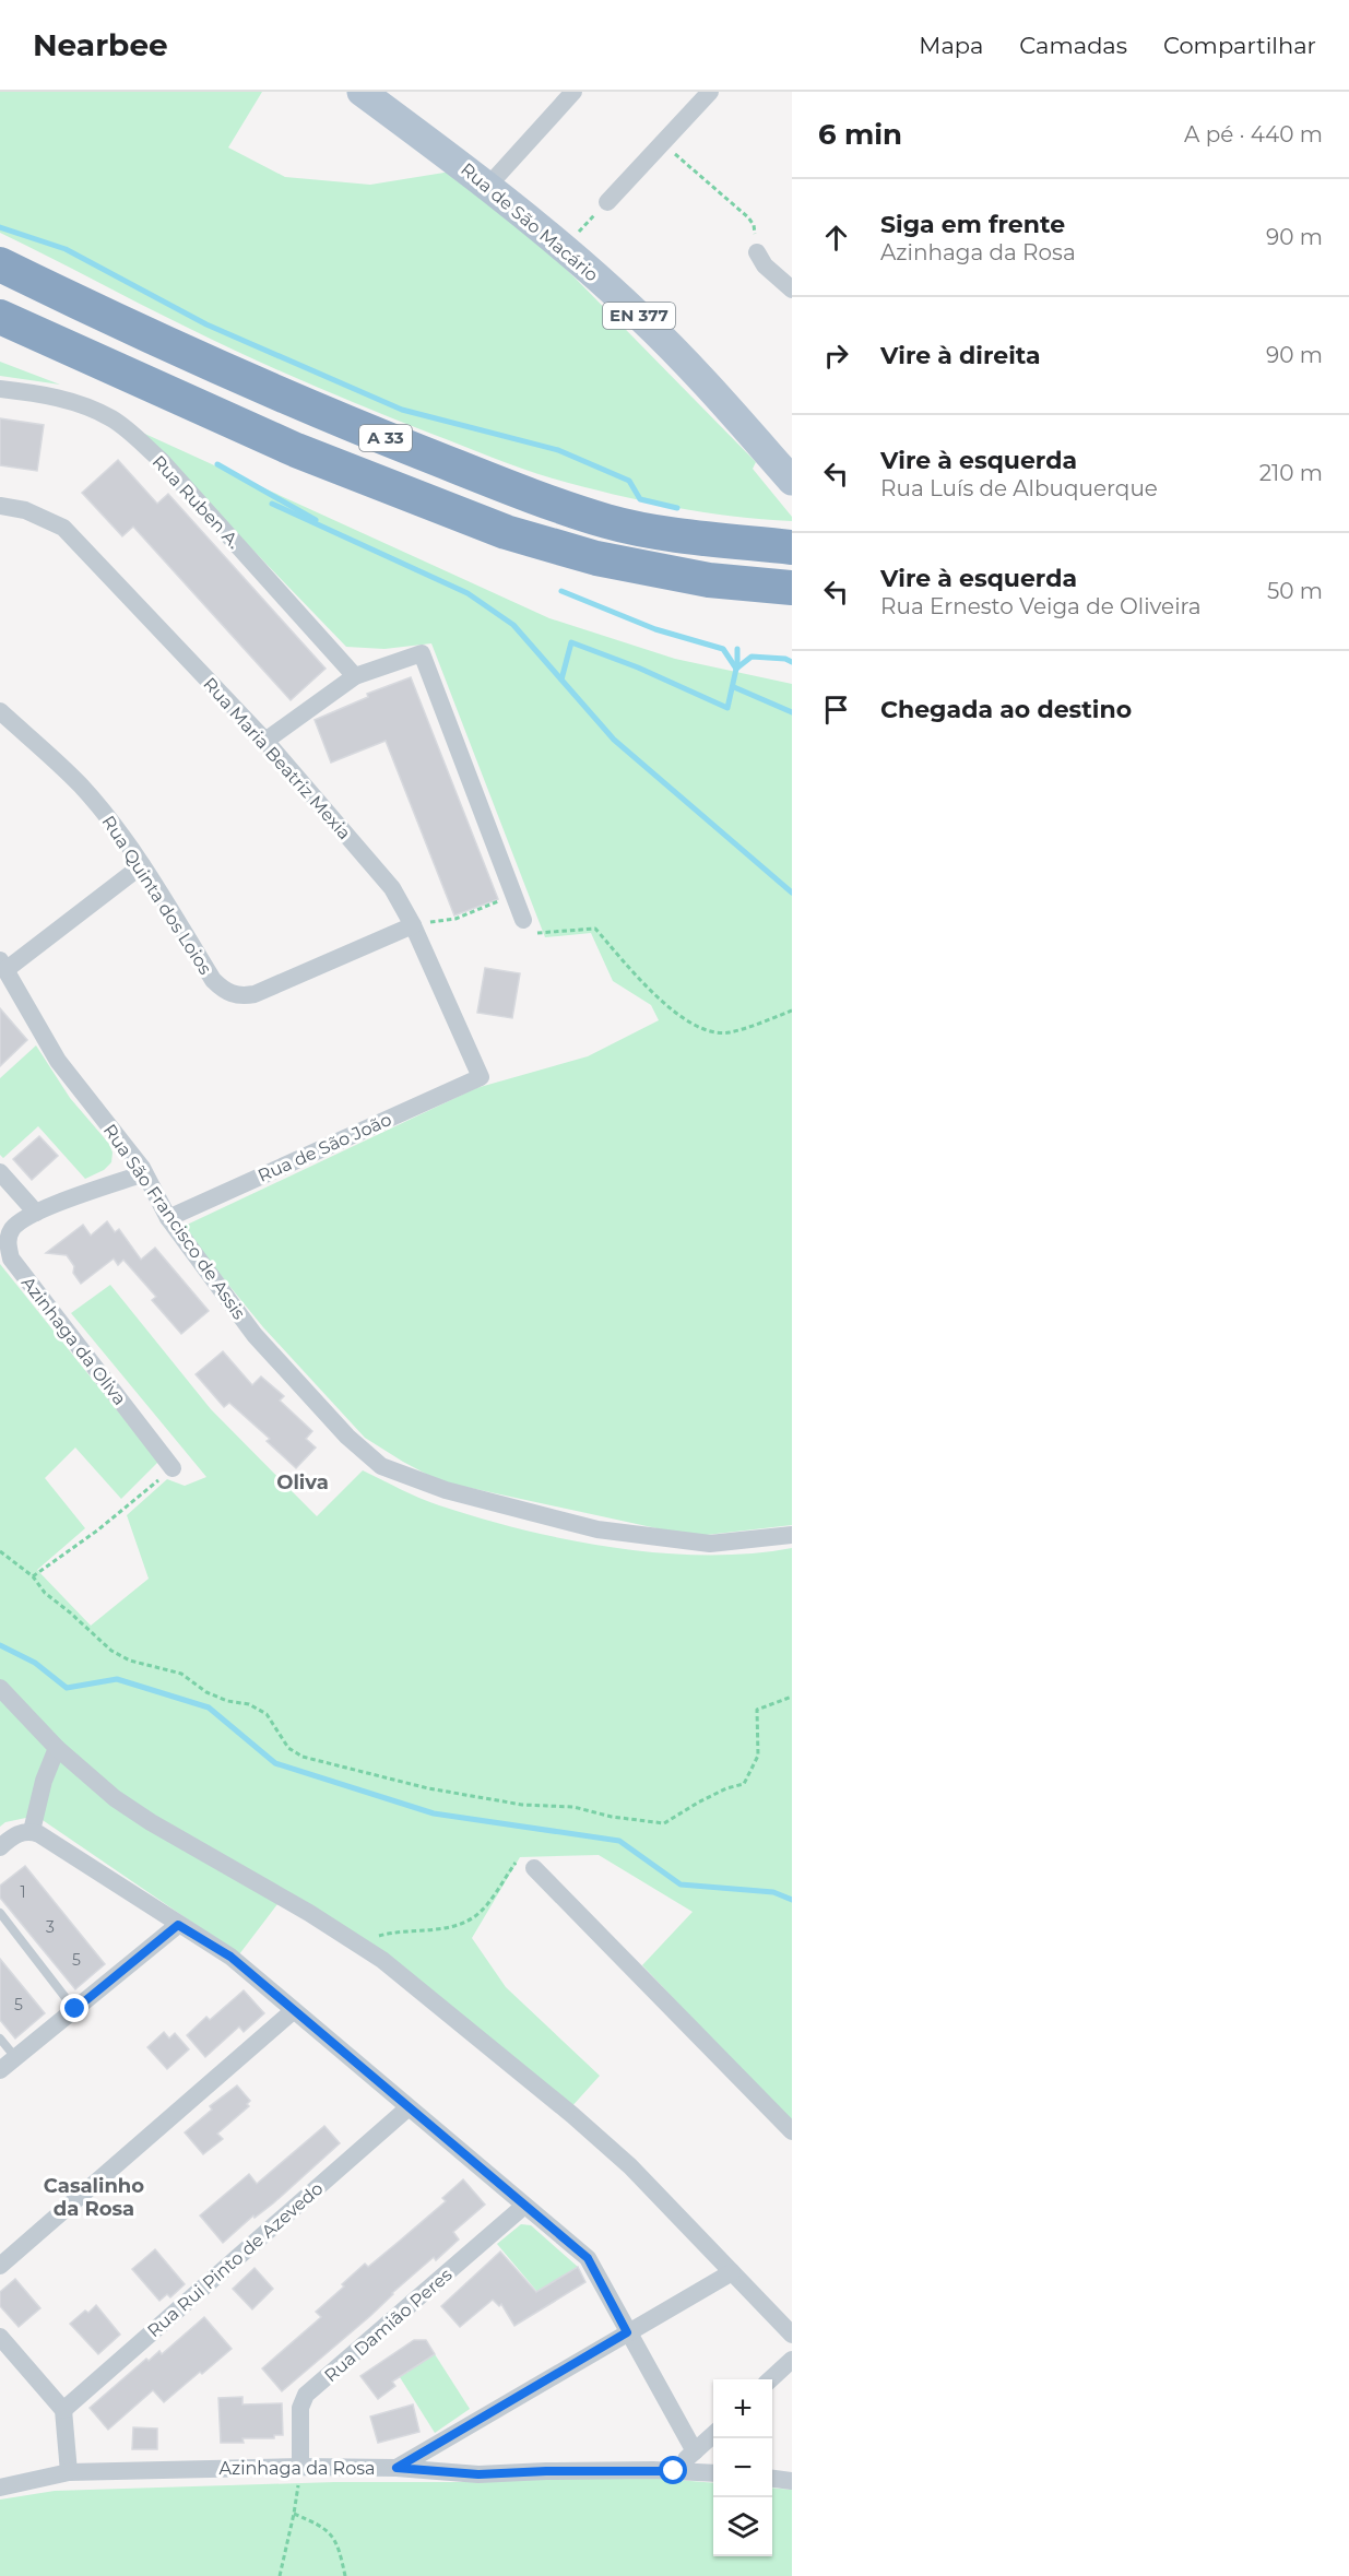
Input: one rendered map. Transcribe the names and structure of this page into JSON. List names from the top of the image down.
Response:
{
  "streets": {
    "highway": ["A 33"],
    "main road": ["Rua de São Macário", "EN 377"],
    "street": [
      "Rua Ruben A.",
      "Rua Maria Beatriz Mexia",
      "Rua Quinta dos Loios",
      "Rua de São João",
      "Rua São Francisco de Assis",
      "Azinhaga da Oliva",
      "Rua Rui Pinto de Azevedo",
      "Rua Damião Peres",
      "Azinhaga da Rosa"
    ]
  },
  "crossings": [
    ["Rua Maria Beatriz Mexia", "Rua Quinta dos Loios"],
    ["Rua Maria Beatriz Mexia", "Rua de São João"],
    ["Rua de São João", "Rua São Francisco de Assis"],
    ["Rua São Francisco de Assis", "Azinhaga da Oliva"],
    ["Rua Damião Peres", "Azinhaga da Rosa"]
  ],
  "districts": ["Oliva", "Casalinho da Rosa"],
  "house_numbers": [
    "1",
    "3",
    "5",
    "5"
  ],
  "page": {
    "header": "Nearbee",
    "nav": ["Mapa", "Camadas", "Compartilhar"],
    "heading": ["6 min", "A pé · 440 m"],
    "list": [
      ["Siga em frente", "Azinhaga da Rosa", "90 m"],
      ["Vire à direita", "90 m"],
      ["Vire à esquerda", "Rua Luís de Albuquerque", "210 m"],
      ["Vire à esquerda", "Rua Ernesto Veiga de Oliveira", "50 m"],
      "Chegada ao destino"
    ],
    "map_buttons": ["+", "−"]
  }
}
